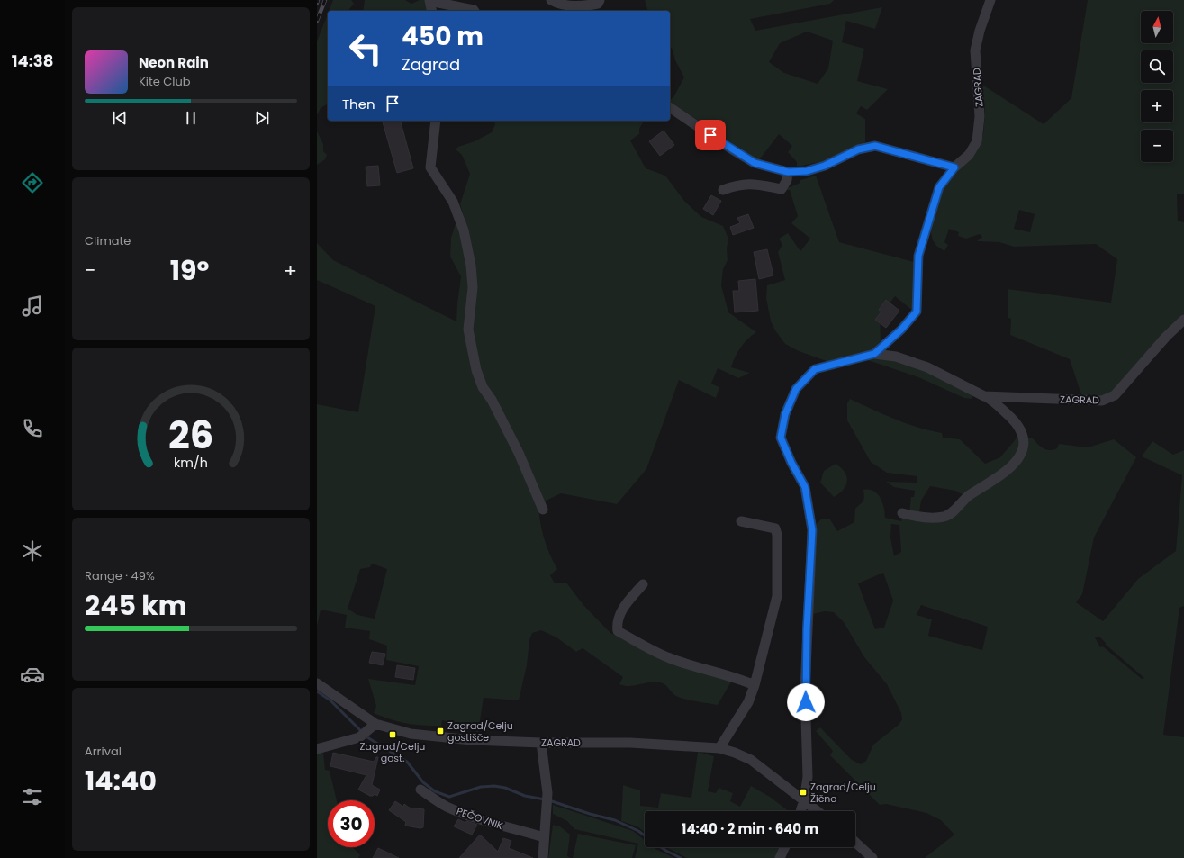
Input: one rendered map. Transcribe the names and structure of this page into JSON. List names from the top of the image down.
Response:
{
  "streets": {
    "street": ["ZAGRAD", "PEČOVNIK"]
  },
  "places": {
    "transit": ["Zagrad/Celju gostišče", "Zagrad/Celju gost.", "Zagrad/Celju Žična"]
  },
  "north": "top",
  "page": {
    "tabs": "14:38",
    "map_buttons": ["+", "−"],
    "turn": ["450 m", "Zagrad"],
    "song": ["Neon Rain", "Kite Club"],
    "then": "Then",
    "tile": [
      "Climate",
      ["Range · 49%", "245 km"],
      ["Arrival", "14:40"]
    ],
    "heat": ["−", "19°", "+"],
    "limit": "30",
    "trip": "14:40 · 2 min · 640 m",
    "gauge": ["26", "km/h"]
  }
}
